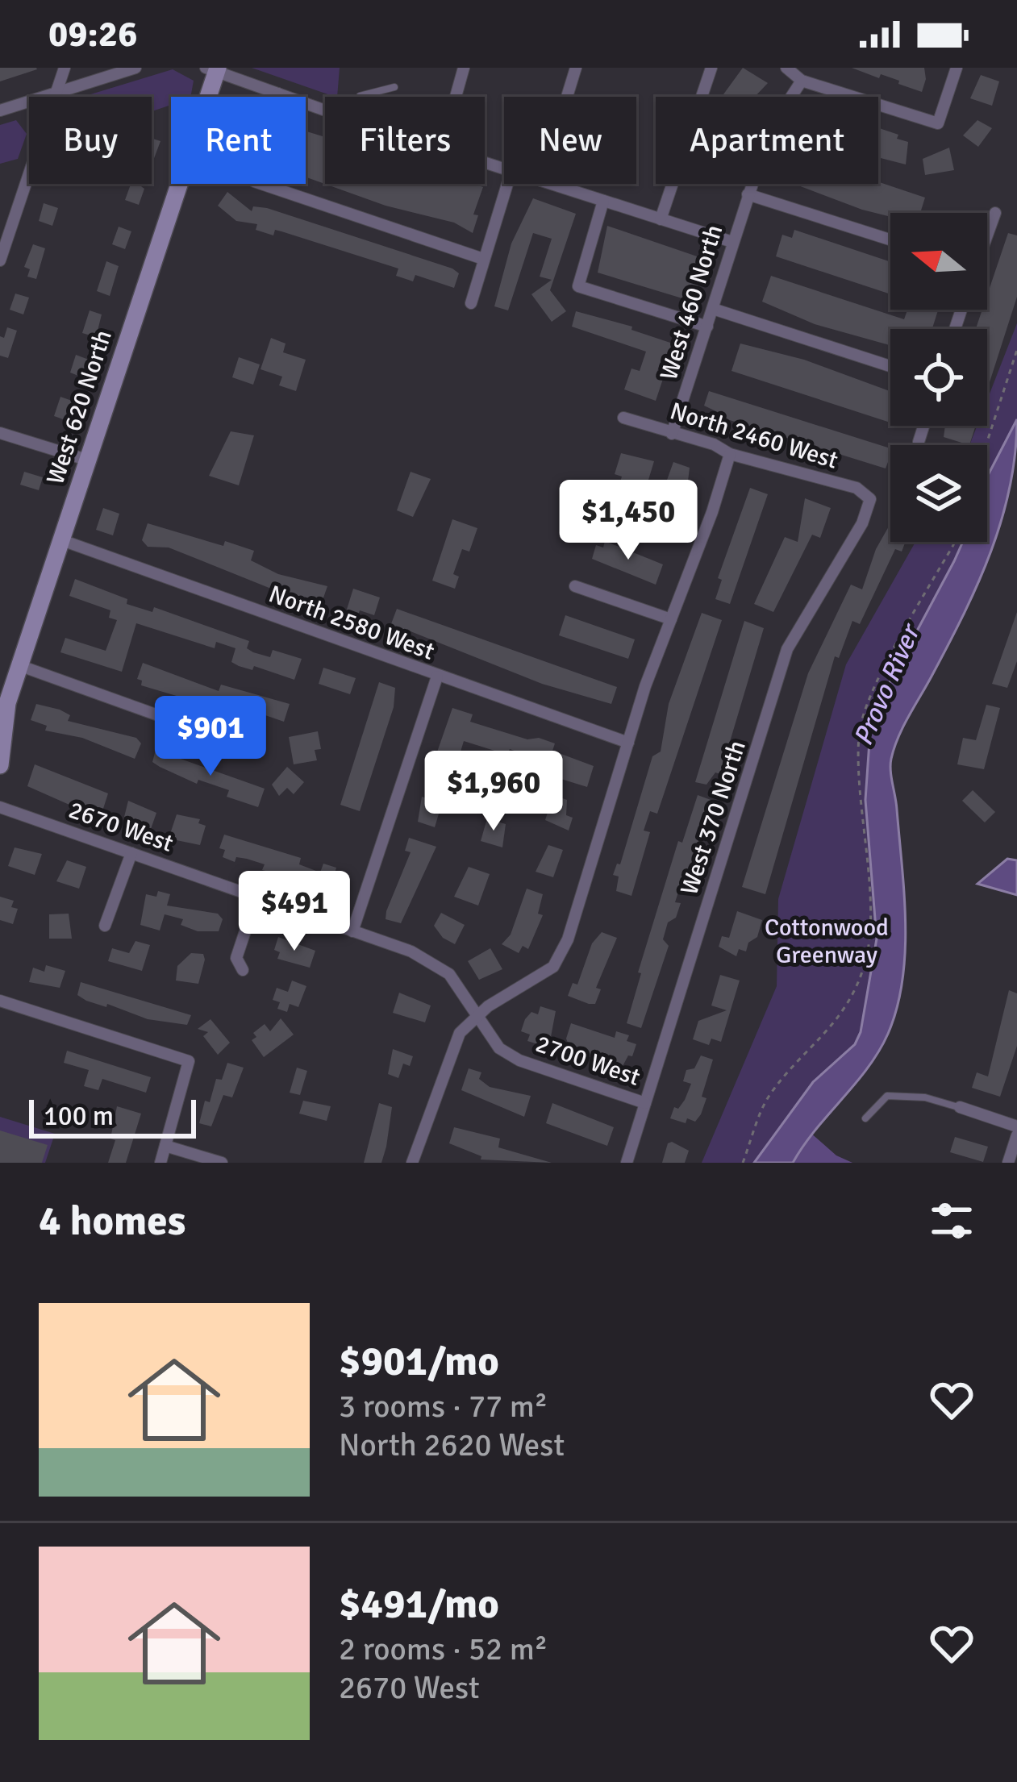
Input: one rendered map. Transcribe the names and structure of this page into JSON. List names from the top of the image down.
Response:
{
  "streets": {
    "street": [
      "West 460 North",
      "West 620 North",
      "North 2460 West",
      "North 2580 West",
      "West 370 North",
      "2670 West",
      "2700 West"
    ]
  },
  "crossings": [
    ["West 460 North", "North 2460 West"],
    ["West 620 North", "North 2580 West"],
    ["North 2460 West", "West 370 North"],
    ["West 370 North", "2700 West"],
    ["2670 West", "2700 West"]
  ],
  "water": ["Provo River"],
  "parks": ["Cottonwood Greenway"],
  "scale_bar": "100 m",
  "north": "left",
  "page": {
    "status": "09:26",
    "chip": [
      "Buy",
      "Rent",
      "Filters",
      "New",
      "Apartment"
    ],
    "price": [
      "$1,450",
      "$901",
      "$1,960",
      "$491"
    ],
    "scale": "100 m",
    "heading": "4 homes",
    "list": [
      {
        "name": "$901/mo",
        "note": "3 rooms · 77 m² · North 2620 West"
      },
      {
        "name": "$491/mo",
        "note": "2 rooms · 52 m² · 2670 West"
      }
    ]
  }
}
